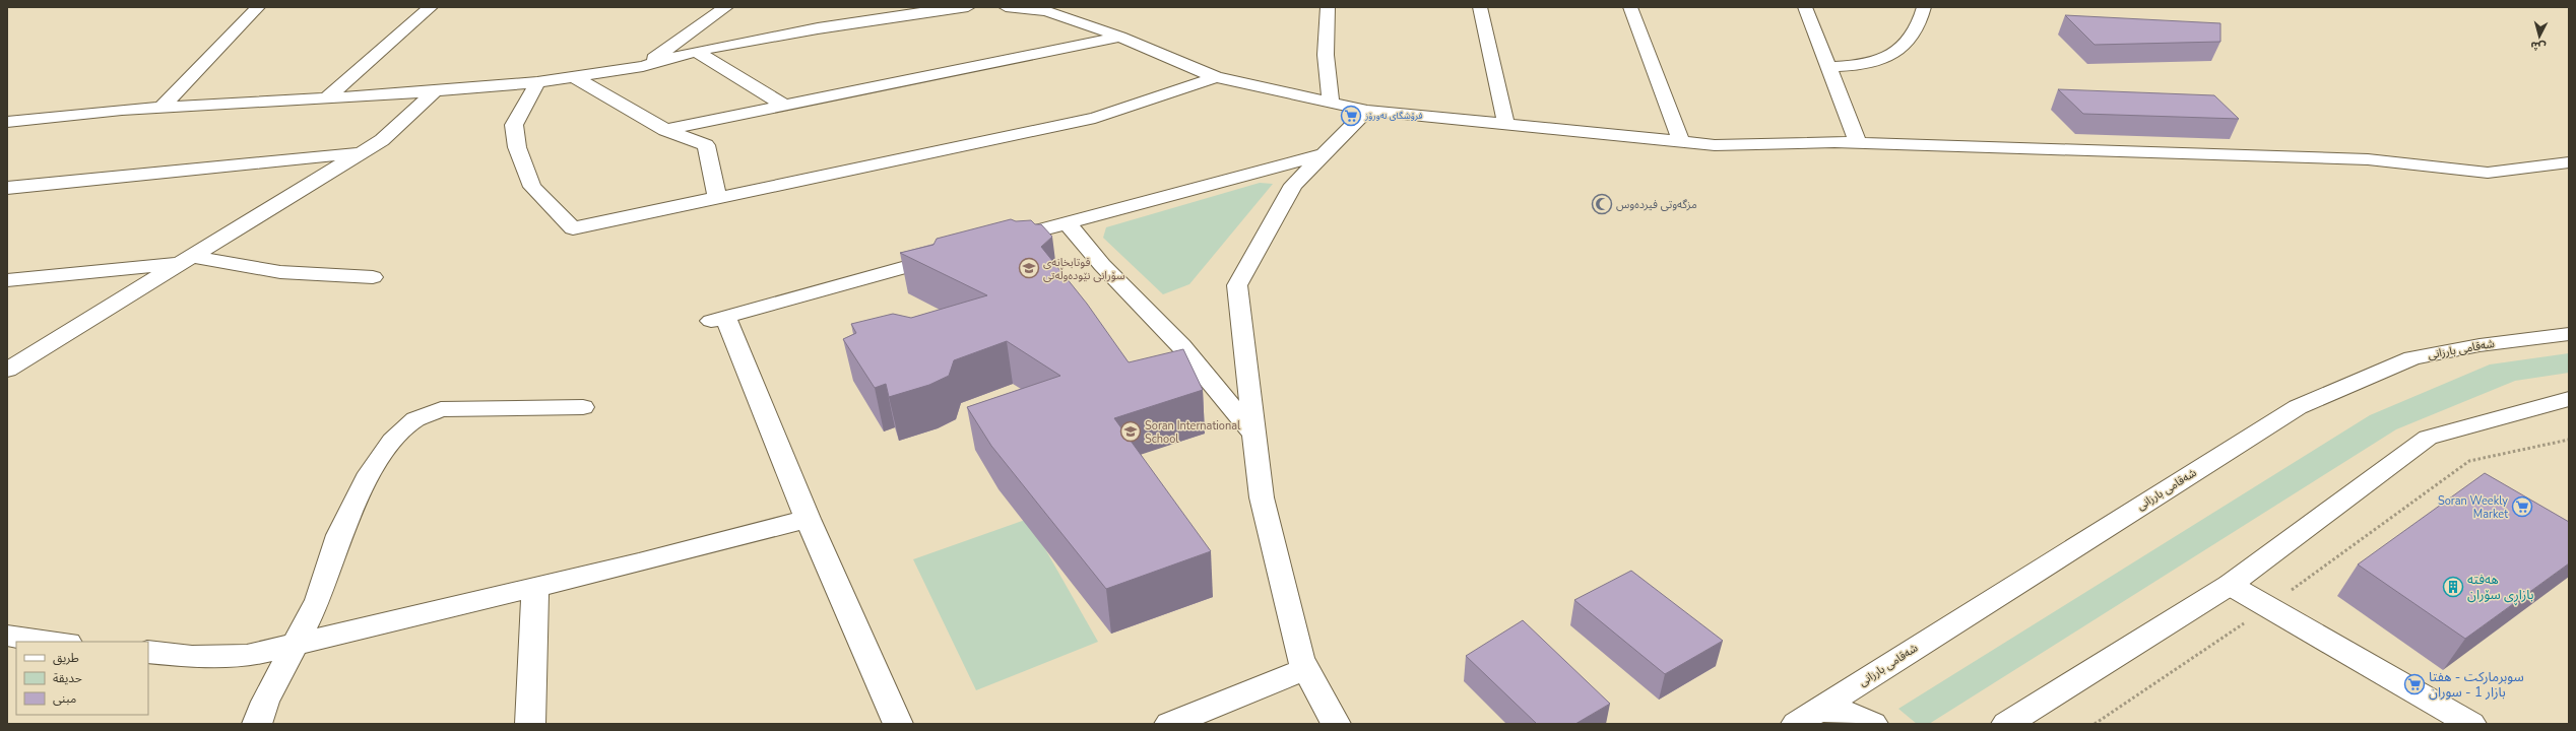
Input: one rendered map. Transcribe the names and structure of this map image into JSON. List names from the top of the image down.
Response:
{
  "streets": {
    "main road": ["شەقامی بارزانی"]
  },
  "places": {
    "supermarket": ["فرۆشگای نەورۆز", "Soran Weekly Market", "سوبرماركت - هفتا بازار 1 - سوران"],
    "mosque": ["مزگەوتی فیردەوس"],
    "school or university": ["قوتابخانەی سۆرانی نێودەوڵەتی", "Soran International School"],
    "building": ["هەفتە بازاڕی سۆران"]
  },
  "legend": ["طريق", "حديقة", "مبنى"],
  "north": "bottom"
}
